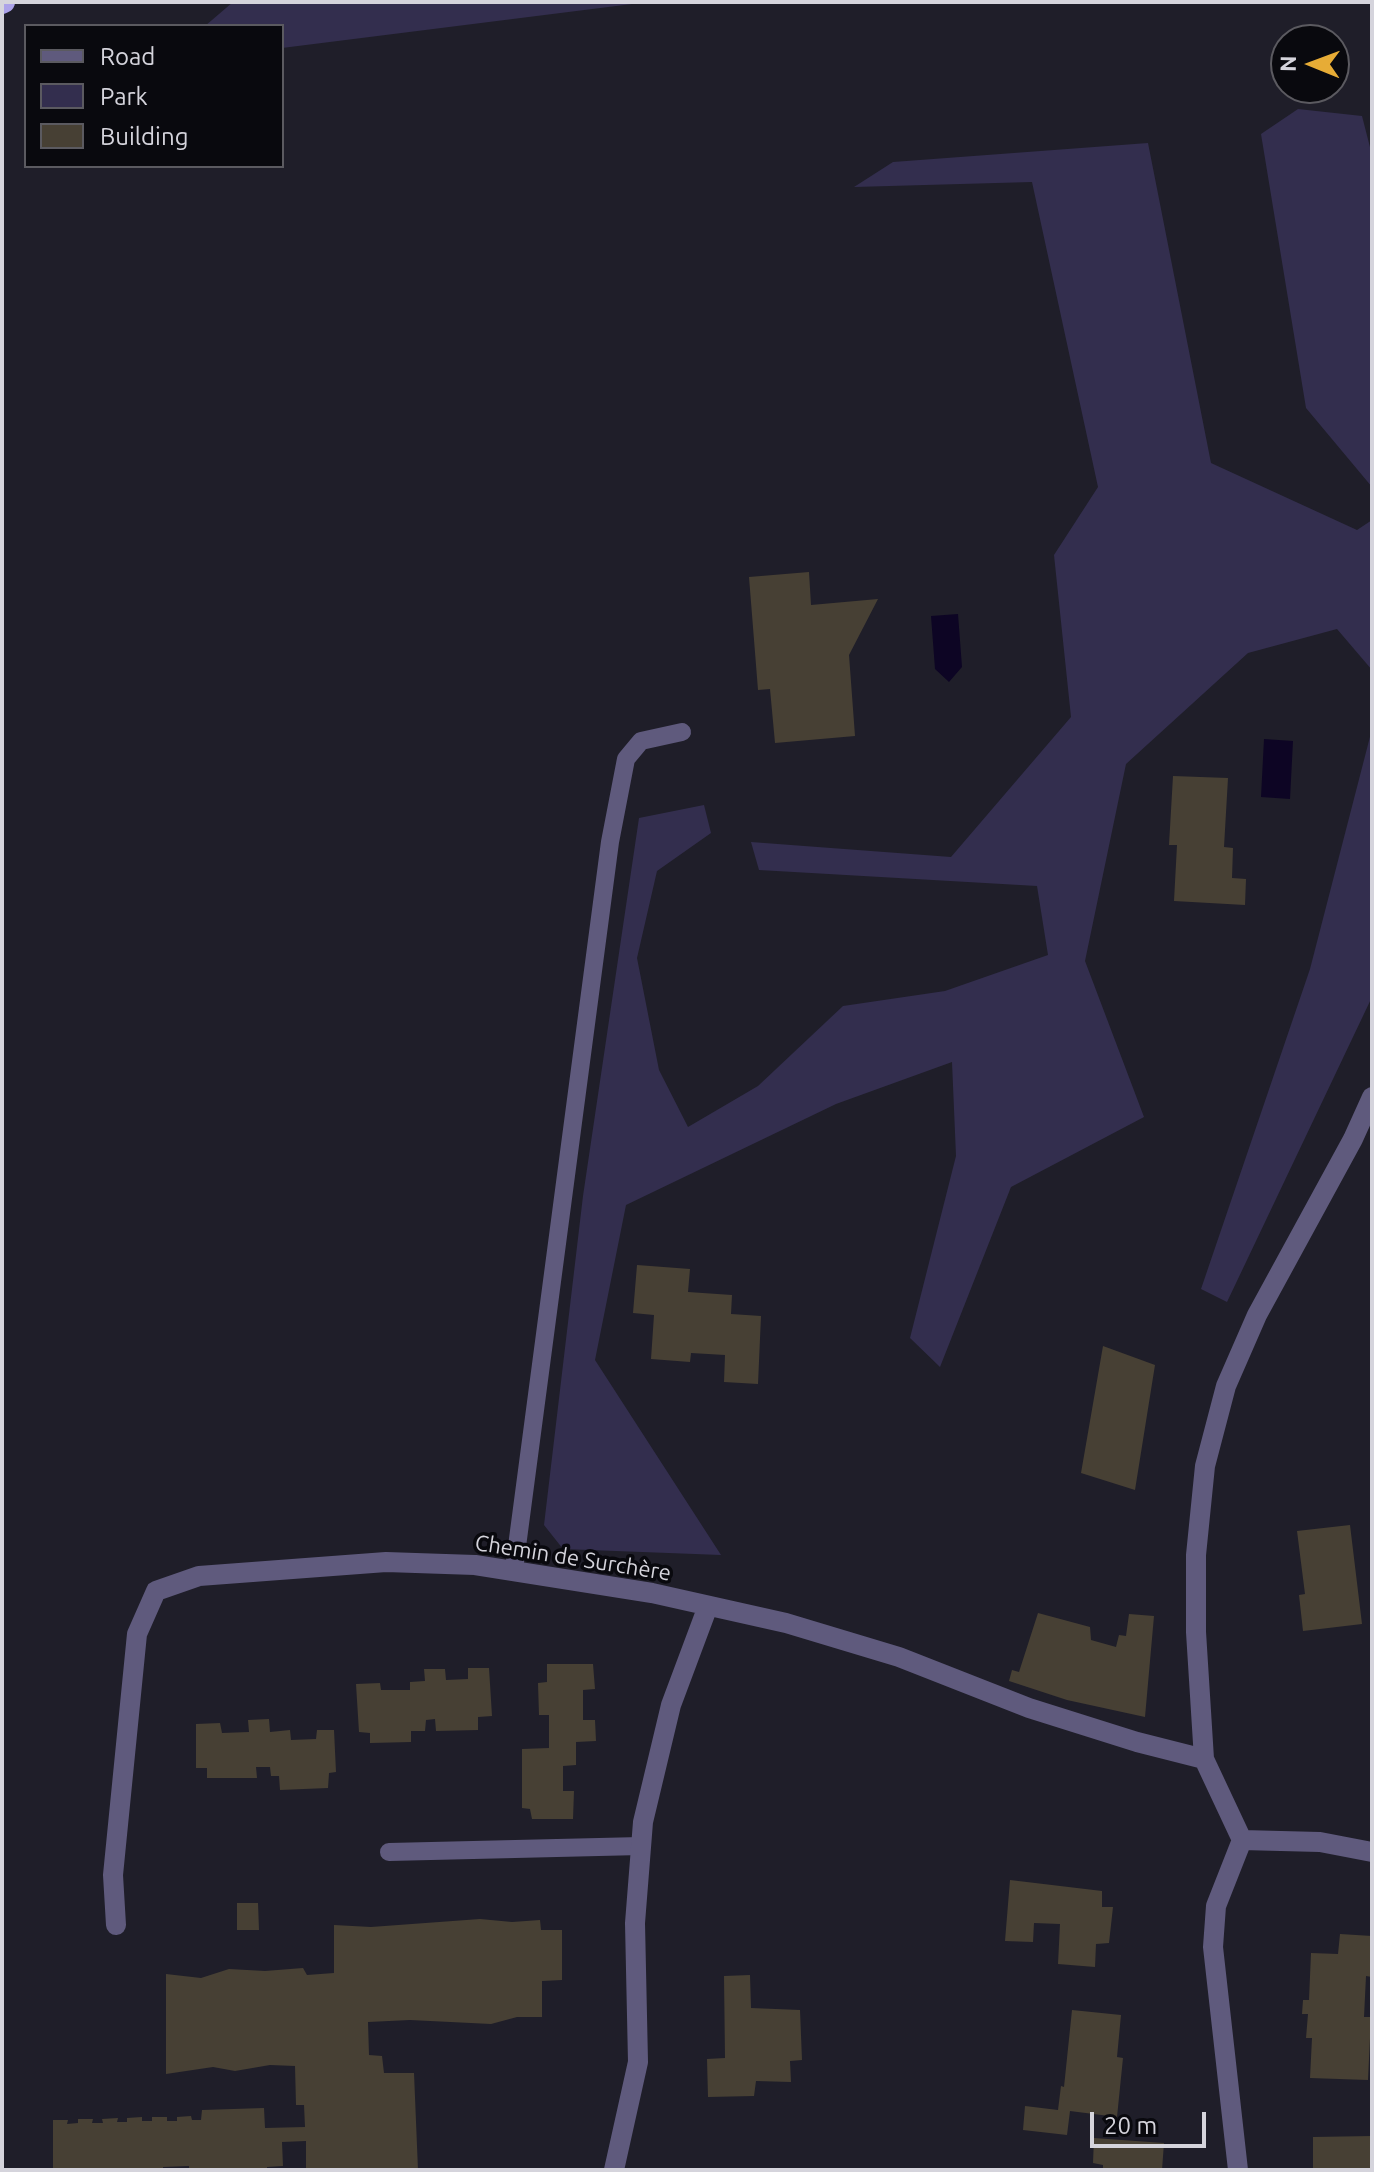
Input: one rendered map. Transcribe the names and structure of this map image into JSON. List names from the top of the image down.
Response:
{
  "streets": {
    "street": ["Chemin de Surchère"]
  },
  "legend": ["Road", "Park", "Building"],
  "scale_bar": "20 m",
  "north": "left"
}
